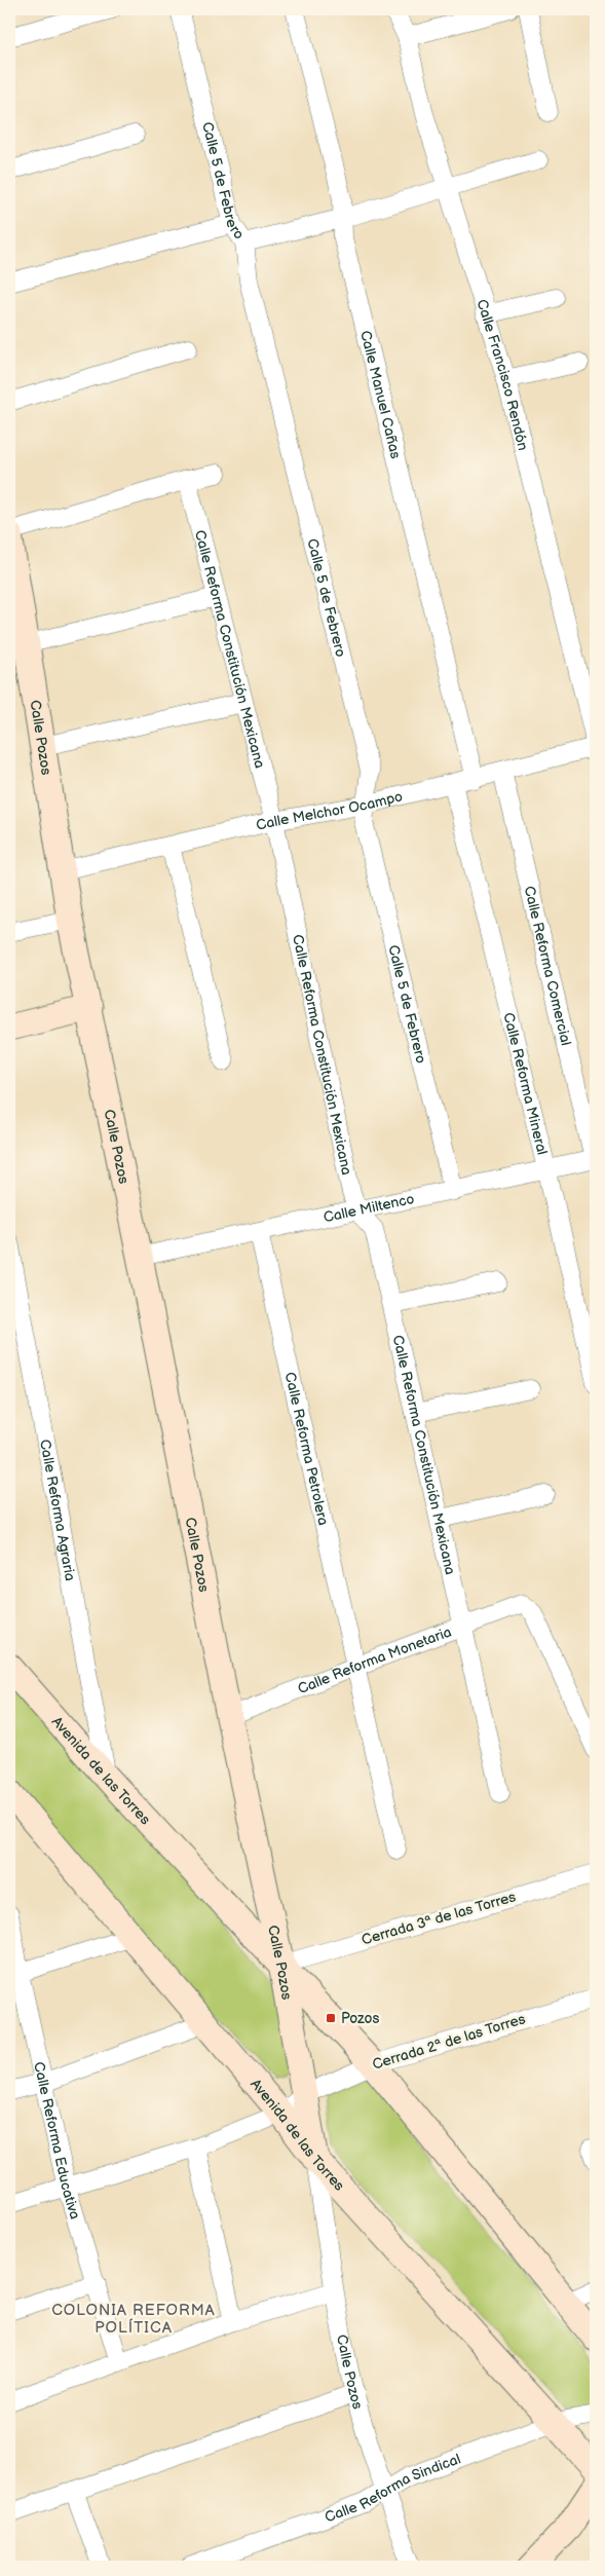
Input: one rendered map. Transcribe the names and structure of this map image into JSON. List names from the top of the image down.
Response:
{
  "streets": {
    "street": [
      "Calle 5 de Febrero",
      "Calle Francisco Rendón",
      "Calle Manuel Cañas",
      "Calle Reforma Constitución Mexicana",
      "Calle Pozos",
      "Calle Melchor Ocampo",
      "Calle Reforma Comercial",
      "Calle Reforma Mineral",
      "Calle Miltenco",
      "Calle Reforma Petrolera",
      "Calle Reforma Agraria",
      "Calle Reforma Monetaria",
      "Avenida de las Torres",
      "Cerrada 3ª de las Torres",
      "Cerrada 2ª de las Torres",
      "Calle Reforma Educativa",
      "Calle Reforma Sindical"
    ]
  },
  "crossings": [
    ["Calle 5 de Febrero", "Calle Melchor Ocampo"],
    ["Calle 5 de Febrero", "Calle Miltenco"],
    ["Calle Francisco Rendón", "Calle Melchor Ocampo"],
    ["Calle Manuel Cañas", "Calle Melchor Ocampo"],
    ["Calle Reforma Constitución Mexicana", "Calle Melchor Ocampo"],
    ["Calle Reforma Constitución Mexicana", "Calle Miltenco"],
    ["Calle Reforma Constitución Mexicana", "Calle Reforma Monetaria"],
    ["Calle Pozos", "Calle Melchor Ocampo"],
    ["Calle Pozos", "Calle Miltenco"],
    ["Calle Pozos", "Calle Reforma Monetaria"],
    ["Calle Pozos", "Avenida de las Torres"],
    ["Calle Pozos", "Cerrada 3ª de las Torres"],
    ["Calle Pozos", "Cerrada 2ª de las Torres"],
    ["Calle Pozos", "Calle Reforma Sindical"],
    ["Calle Melchor Ocampo", "Calle Reforma Comercial"],
    ["Calle Melchor Ocampo", "Calle Reforma Mineral"],
    ["Calle Reforma Comercial", "Calle Miltenco"],
    ["Calle Reforma Mineral", "Calle Miltenco"],
    ["Calle Miltenco", "Calle Reforma Petrolera"],
    ["Calle Reforma Petrolera", "Calle Reforma Monetaria"],
    ["Calle Reforma Agraria", "Avenida de las Torres"],
    ["Avenida de las Torres", "Cerrada 3ª de las Torres"],
    ["Avenida de las Torres", "Cerrada 2ª de las Torres"],
    ["Avenida de las Torres", "Calle Reforma Sindical"],
    ["Cerrada 2ª de las Torres", "Calle Reforma Educativa"]
  ],
  "districts": ["COLONIA REFORMA POLÍTICA"],
  "places": {
    "transit": ["Pozos"]
  }
}
